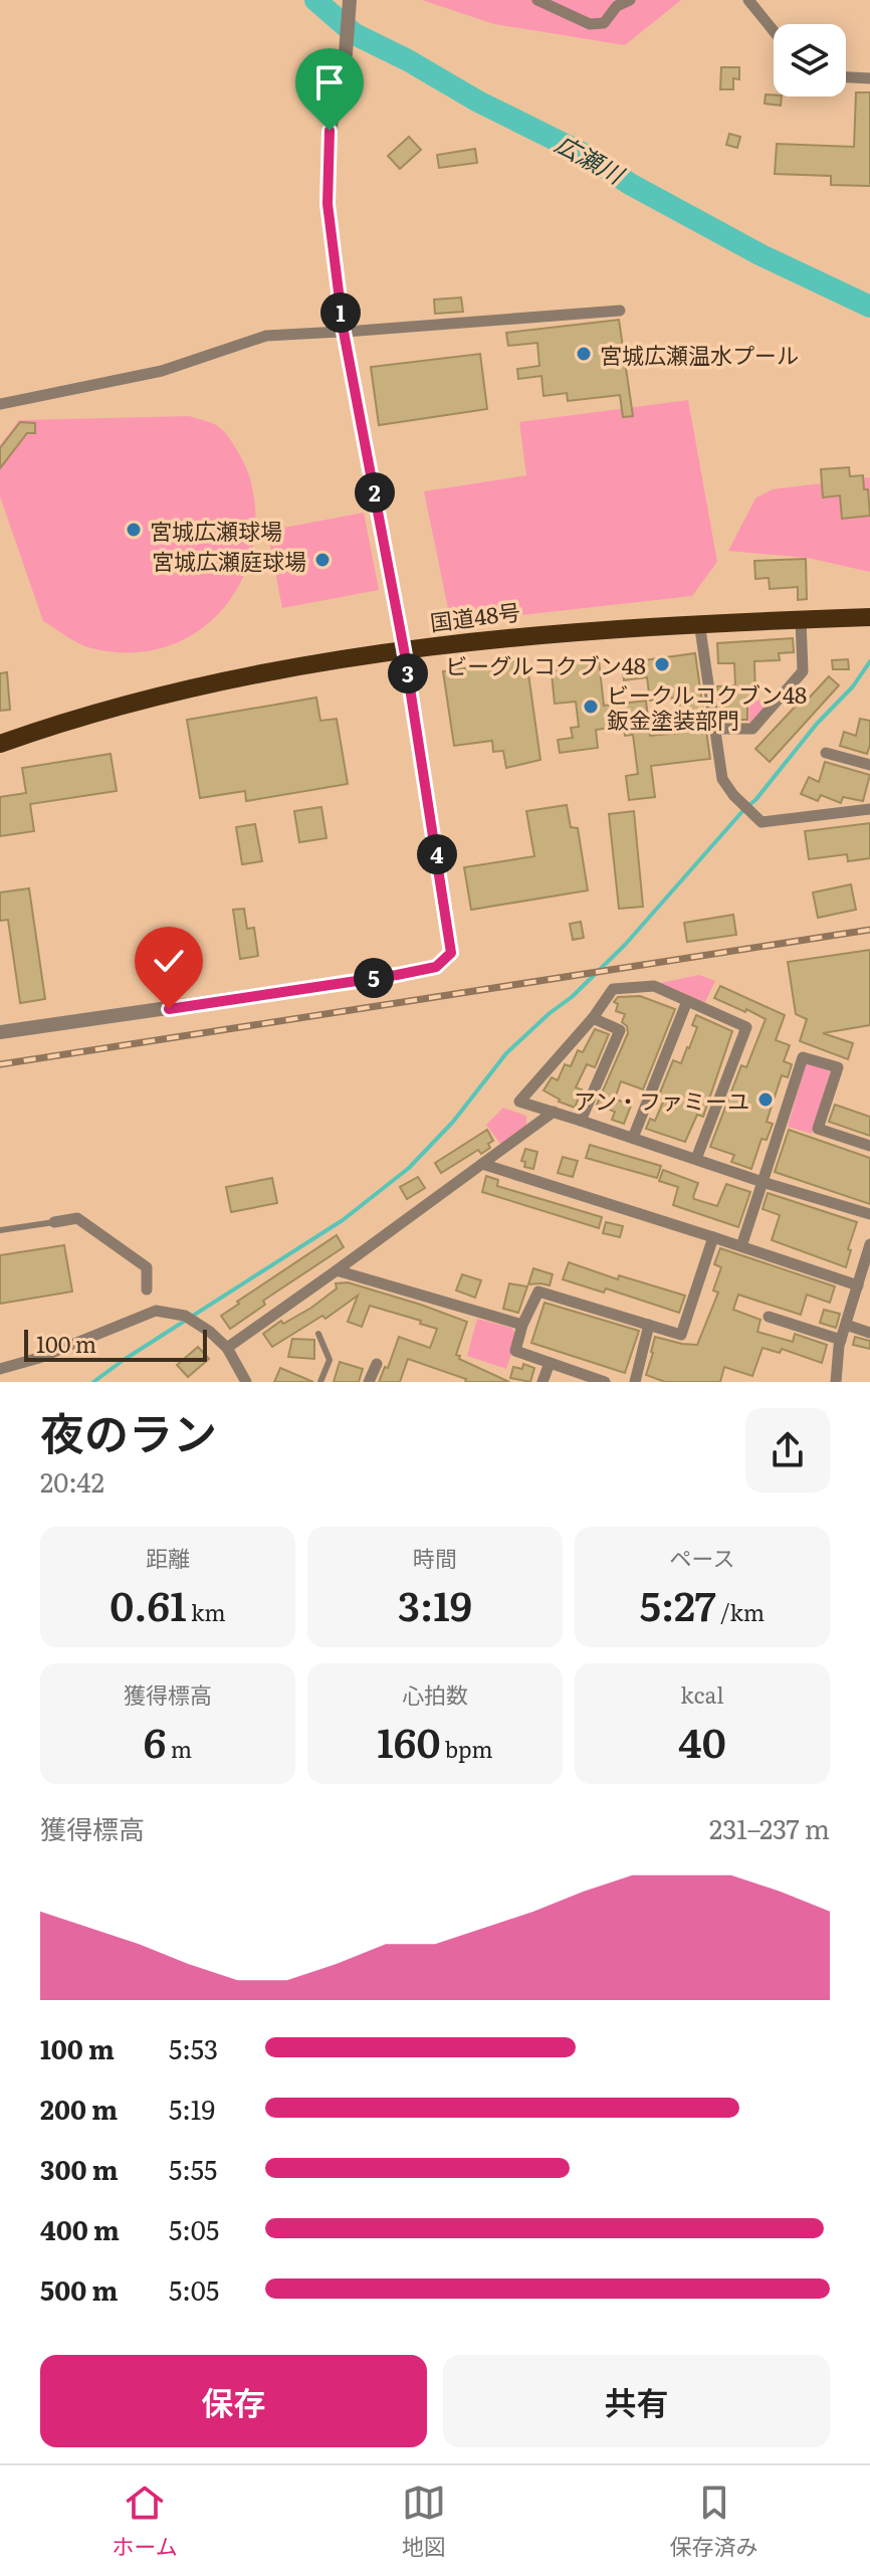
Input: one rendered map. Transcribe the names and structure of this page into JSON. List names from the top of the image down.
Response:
{
  "streets": {
    "highway": ["国道48号"]
  },
  "water": ["広瀬川"],
  "places": [
    "宮城広瀬温水プール",
    "宮城広瀬球場",
    "宮城広瀬庭球場",
    "ビーグルコクブン48",
    "ビークルコクブン48 鈑金塗装部門",
    "アン・ファミーユ"
  ],
  "scale_bar": "100 m",
  "page": {
    "pins": [
      "1",
      "2",
      "3",
      "4",
      "5"
    ],
    "scale": "100 m",
    "heading": ["夜のラン", "20:42"],
    "stats": [
      ["距離", "0.61 km"],
      ["時間", "3:19"],
      ["ペース", "5:27 /km"],
      ["獲得標高", "6 m"],
      ["心拍数", "160 bpm"],
      ["kcal", "40"]
    ],
    "chart": ["獲得標高", "231–237 m"],
    "list": [
      {
        "name": "100 m",
        "note": "5:53"
      },
      {
        "name": "200 m",
        "note": "5:19"
      },
      {
        "name": "300 m",
        "note": "5:55"
      },
      {
        "name": "400 m",
        "note": "5:05"
      },
      {
        "name": "500 m",
        "note": "5:05"
      }
    ],
    "buttons": ["保存", "共有"],
    "tabs": ["ホーム", "地図", "保存済み"]
  }
}
